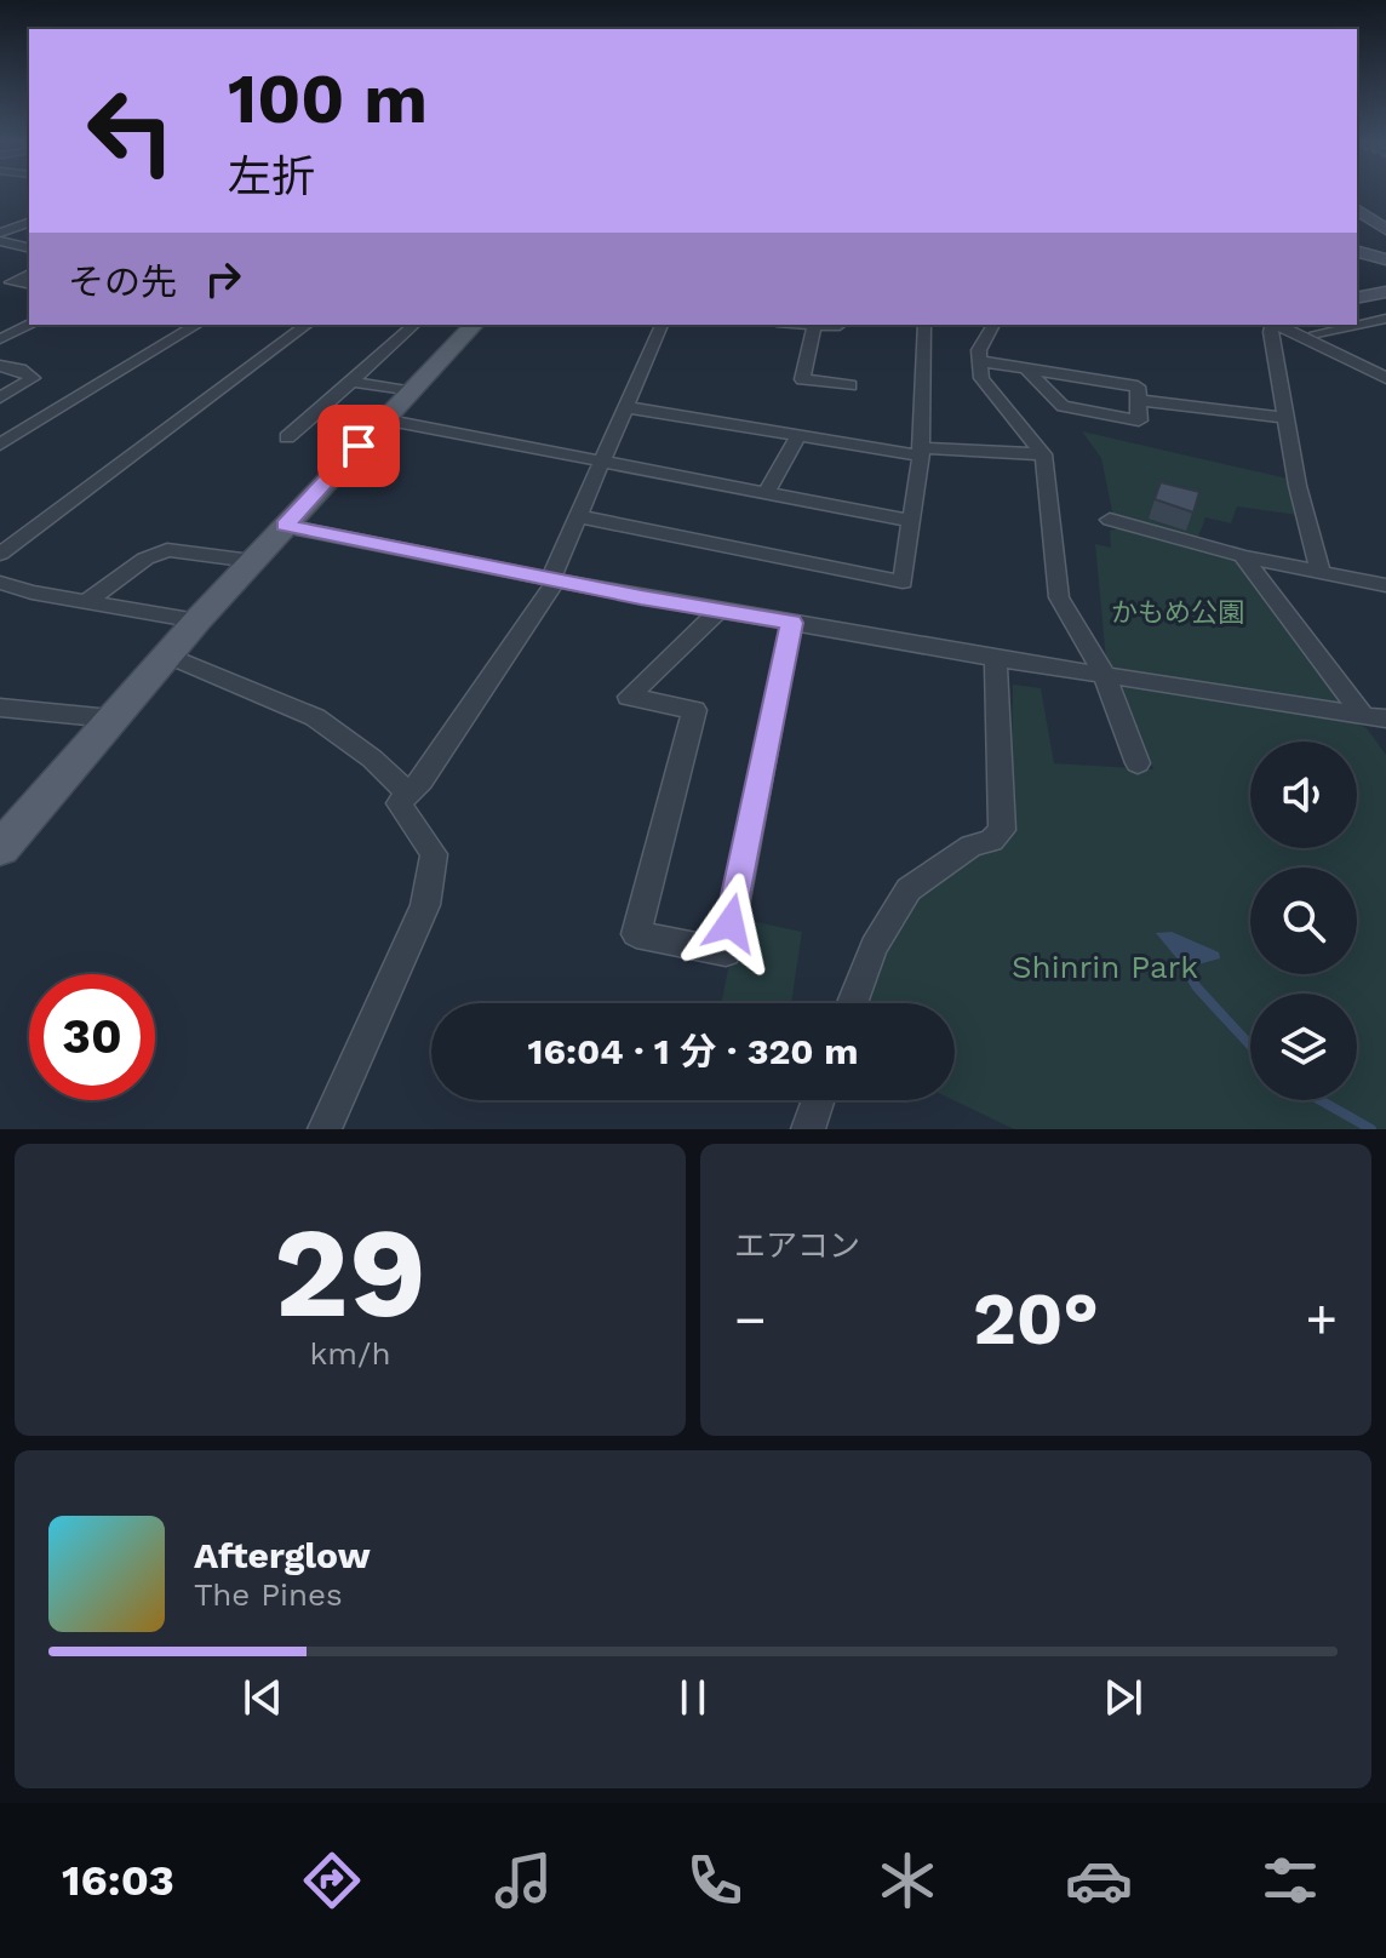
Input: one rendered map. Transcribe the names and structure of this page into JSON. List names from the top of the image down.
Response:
{
  "parks": ["かもめ公園", "Shinrin Park"],
  "page": {
    "turn": ["100 m", "左折"],
    "then": "その先",
    "limit": "30",
    "trip": "16:04 · 1 分 · 320 m",
    "tile": [
      ["29", "km/h"],
      "エアコン"
    ],
    "heat": ["−", "20°", "+"],
    "song": ["Afterglow", "The Pines"],
    "tabs": "16:03"
  }
}
